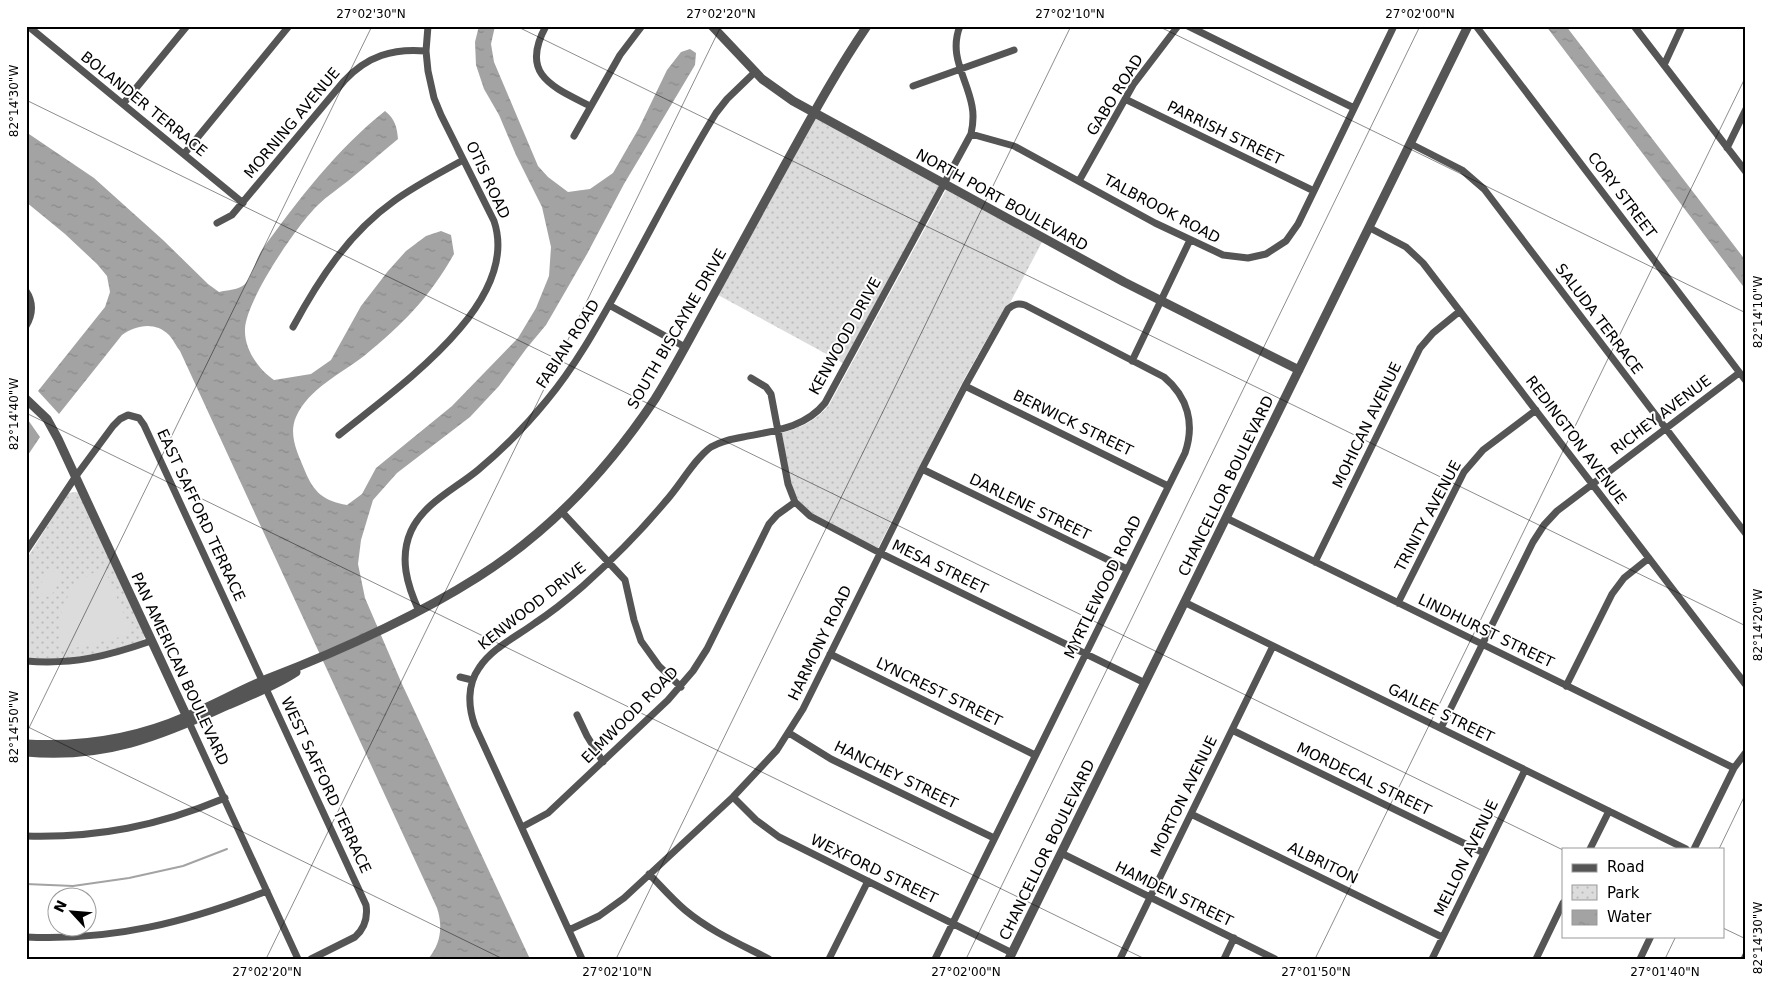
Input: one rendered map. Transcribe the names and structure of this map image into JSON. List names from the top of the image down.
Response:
{
  "streets": {
    "street": [
      "GABO ROAD",
      "BOLANDER TERRACE",
      "MORNING AVENUE",
      "PARRISH STREET",
      "OTIS ROAD",
      "CORY STREET",
      "NORTH PORT BOULEVARD",
      "TALBROOK ROAD",
      "SALUDA TERRACE",
      "SOUTH BISCAYNE DRIVE",
      "KENWOOD DRIVE",
      "FABIAN ROAD",
      "RICHEY AVENUE",
      "BERWICK STREET",
      "MOHICAN AVENUE",
      "REDINGTON AVENUE",
      "CHANCELLOR BOULEVARD",
      "DARLENE STREET",
      "EAST SAFFORD TERRACE",
      "TRINITY AVENUE",
      "MESA STREET",
      "MYRTLEWOOD ROAD",
      "LINDHURST STREET",
      "HARMONY ROAD",
      "PAN AMERICAN BOULEVARD",
      "LYNCREST STREET",
      "GAILEE STREET",
      "ELMWOOD ROAD",
      "HANCHEY STREET",
      "MORDECAL STREET",
      "WEST SAFFORD TERRACE",
      "MORTON AVENUE",
      "MELLON AVENUE",
      "ALBRITON",
      "WEXFORD STREET",
      "HAMDEN STREET"
    ]
  },
  "crossings": [
    ["GABO ROAD", "PARRISH STREET"],
    ["GABO ROAD", "TALBROOK ROAD"],
    ["BOLANDER TERRACE", "MORNING AVENUE"],
    ["MORNING AVENUE", "OTIS ROAD"],
    ["PARRISH STREET", "TALBROOK ROAD"],
    ["CORY STREET", "RICHEY AVENUE"],
    ["NORTH PORT BOULEVARD", "SOUTH BISCAYNE DRIVE"],
    ["NORTH PORT BOULEVARD", "KENWOOD DRIVE"],
    ["NORTH PORT BOULEVARD", "FABIAN ROAD"],
    ["NORTH PORT BOULEVARD", "CHANCELLOR BOULEVARD"],
    ["TALBROOK ROAD", "KENWOOD DRIVE"],
    ["SALUDA TERRACE", "RICHEY AVENUE"],
    ["SALUDA TERRACE", "CHANCELLOR BOULEVARD"],
    ["SOUTH BISCAYNE DRIVE", "FABIAN ROAD"],
    ["SOUTH BISCAYNE DRIVE", "EAST SAFFORD TERRACE"],
    ["SOUTH BISCAYNE DRIVE", "PAN AMERICAN BOULEVARD"],
    ["SOUTH BISCAYNE DRIVE", "WEST SAFFORD TERRACE"],
    ["KENWOOD DRIVE", "MESA STREET"],
    ["KENWOOD DRIVE", "HARMONY ROAD"],
    ["KENWOOD DRIVE", "ELMWOOD ROAD"],
    ["RICHEY AVENUE", "REDINGTON AVENUE"],
    ["RICHEY AVENUE", "LINDHURST STREET"],
    ["RICHEY AVENUE", "GAILEE STREET"],
    ["BERWICK STREET", "MYRTLEWOOD ROAD"],
    ["BERWICK STREET", "HARMONY ROAD"],
    ["MOHICAN AVENUE", "REDINGTON AVENUE"],
    ["MOHICAN AVENUE", "LINDHURST STREET"],
    ["REDINGTON AVENUE", "CHANCELLOR BOULEVARD"],
    ["REDINGTON AVENUE", "TRINITY AVENUE"],
    ["CHANCELLOR BOULEVARD", "MESA STREET"],
    ["CHANCELLOR BOULEVARD", "LINDHURST STREET"],
    ["CHANCELLOR BOULEVARD", "GAILEE STREET"],
    ["CHANCELLOR BOULEVARD", "WEXFORD STREET"],
    ["CHANCELLOR BOULEVARD", "HAMDEN STREET"],
    ["DARLENE STREET", "MYRTLEWOOD ROAD"],
    ["DARLENE STREET", "HARMONY ROAD"],
    ["EAST SAFFORD TERRACE", "PAN AMERICAN BOULEVARD"],
    ["EAST SAFFORD TERRACE", "WEST SAFFORD TERRACE"],
    ["TRINITY AVENUE", "LINDHURST STREET"],
    ["MESA STREET", "MYRTLEWOOD ROAD"],
    ["MESA STREET", "HARMONY ROAD"],
    ["MESA STREET", "ELMWOOD ROAD"],
    ["MYRTLEWOOD ROAD", "HARMONY ROAD"],
    ["MYRTLEWOOD ROAD", "LYNCREST STREET"],
    ["MYRTLEWOOD ROAD", "HANCHEY STREET"],
    ["MYRTLEWOOD ROAD", "WEXFORD STREET"],
    ["HARMONY ROAD", "LYNCREST STREET"],
    ["HARMONY ROAD", "HANCHEY STREET"],
    ["HARMONY ROAD", "WEXFORD STREET"],
    ["GAILEE STREET", "MORTON AVENUE"],
    ["GAILEE STREET", "MELLON AVENUE"],
    ["MORDECAL STREET", "MORTON AVENUE"],
    ["MORDECAL STREET", "MELLON AVENUE"],
    ["MORTON AVENUE", "ALBRITON"],
    ["MORTON AVENUE", "HAMDEN STREET"],
    ["MELLON AVENUE", "ALBRITON"]
  ],
  "legend": ["Road", "Park", "Water"],
  "north": "top left",
  "coordinates": [
    "27°02'30\"N",
    "27°02'20\"N",
    "27°02'10\"N",
    "27°02'00\"N",
    "82°14'30\"W",
    "82°14'10\"W",
    "82°14'40\"W",
    "82°14'20\"W",
    "82°14'50\"W",
    "27°01'50\"N",
    "27°01'40\"N"
  ]
}
